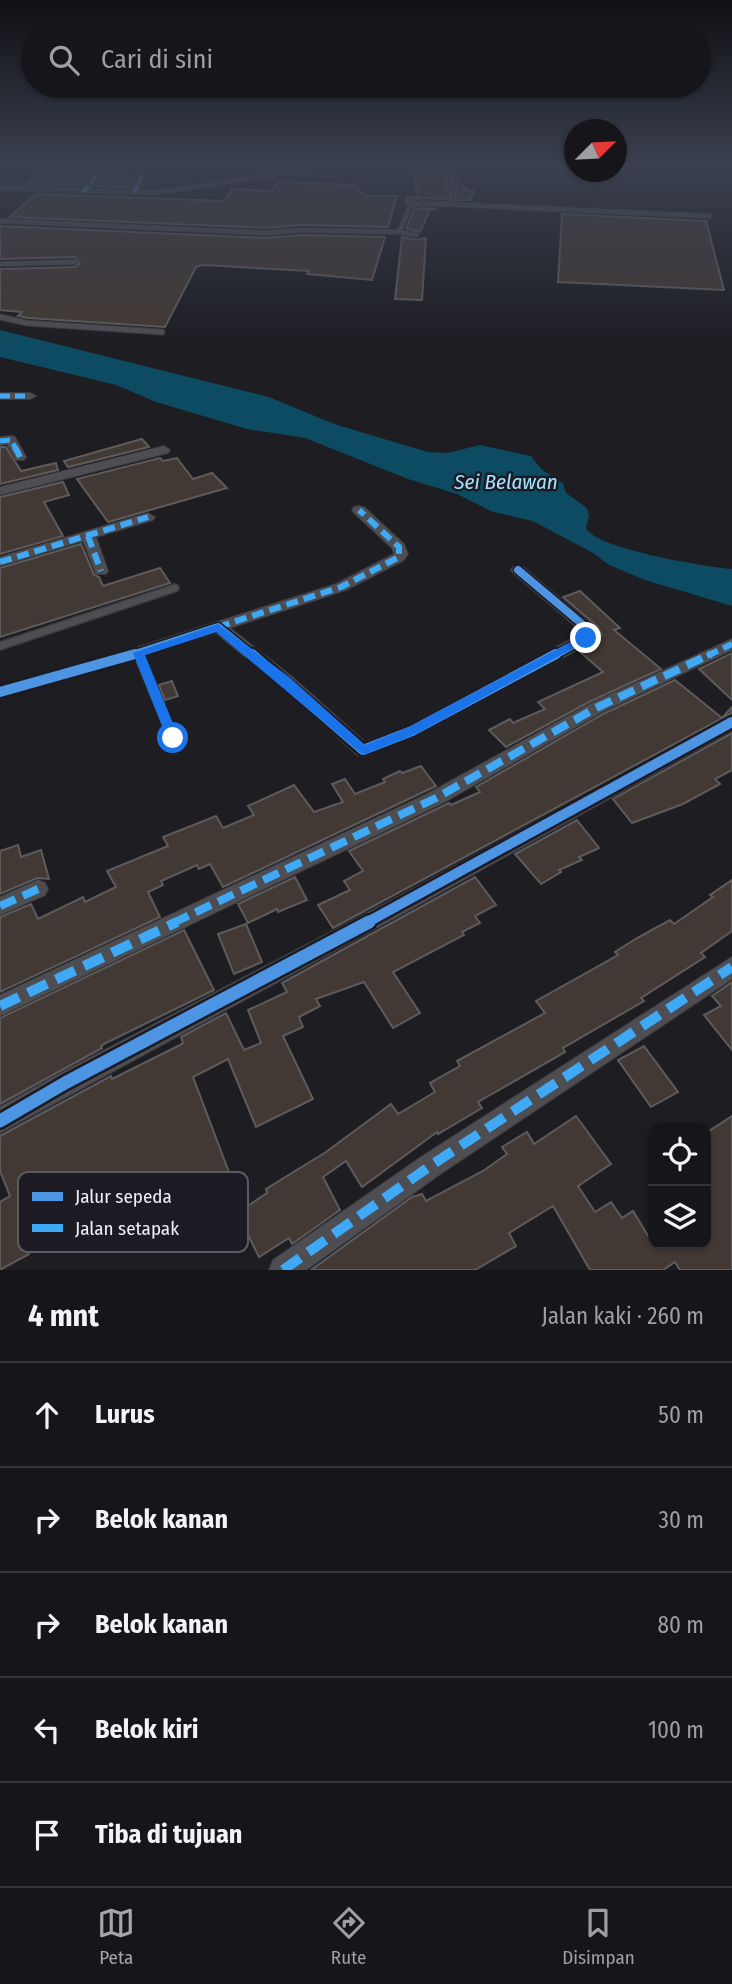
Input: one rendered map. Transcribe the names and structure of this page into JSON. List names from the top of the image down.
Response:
{
  "water": ["Sei Belawan"],
  "legend": ["Jalur sepeda", "Jalan setapak"],
  "north": "top right",
  "page": {
    "search": "Cari di sini",
    "heading": ["4 mnt", "Jalan kaki · 260 m"],
    "list": [
      ["Lurus", "50 m"],
      ["Belok kanan", "30 m"],
      ["Belok kanan", "80 m"],
      ["Belok kiri", "100 m"],
      "Tiba di tujuan"
    ],
    "nav": ["Peta", "Rute", "Disimpan"]
  }
}
